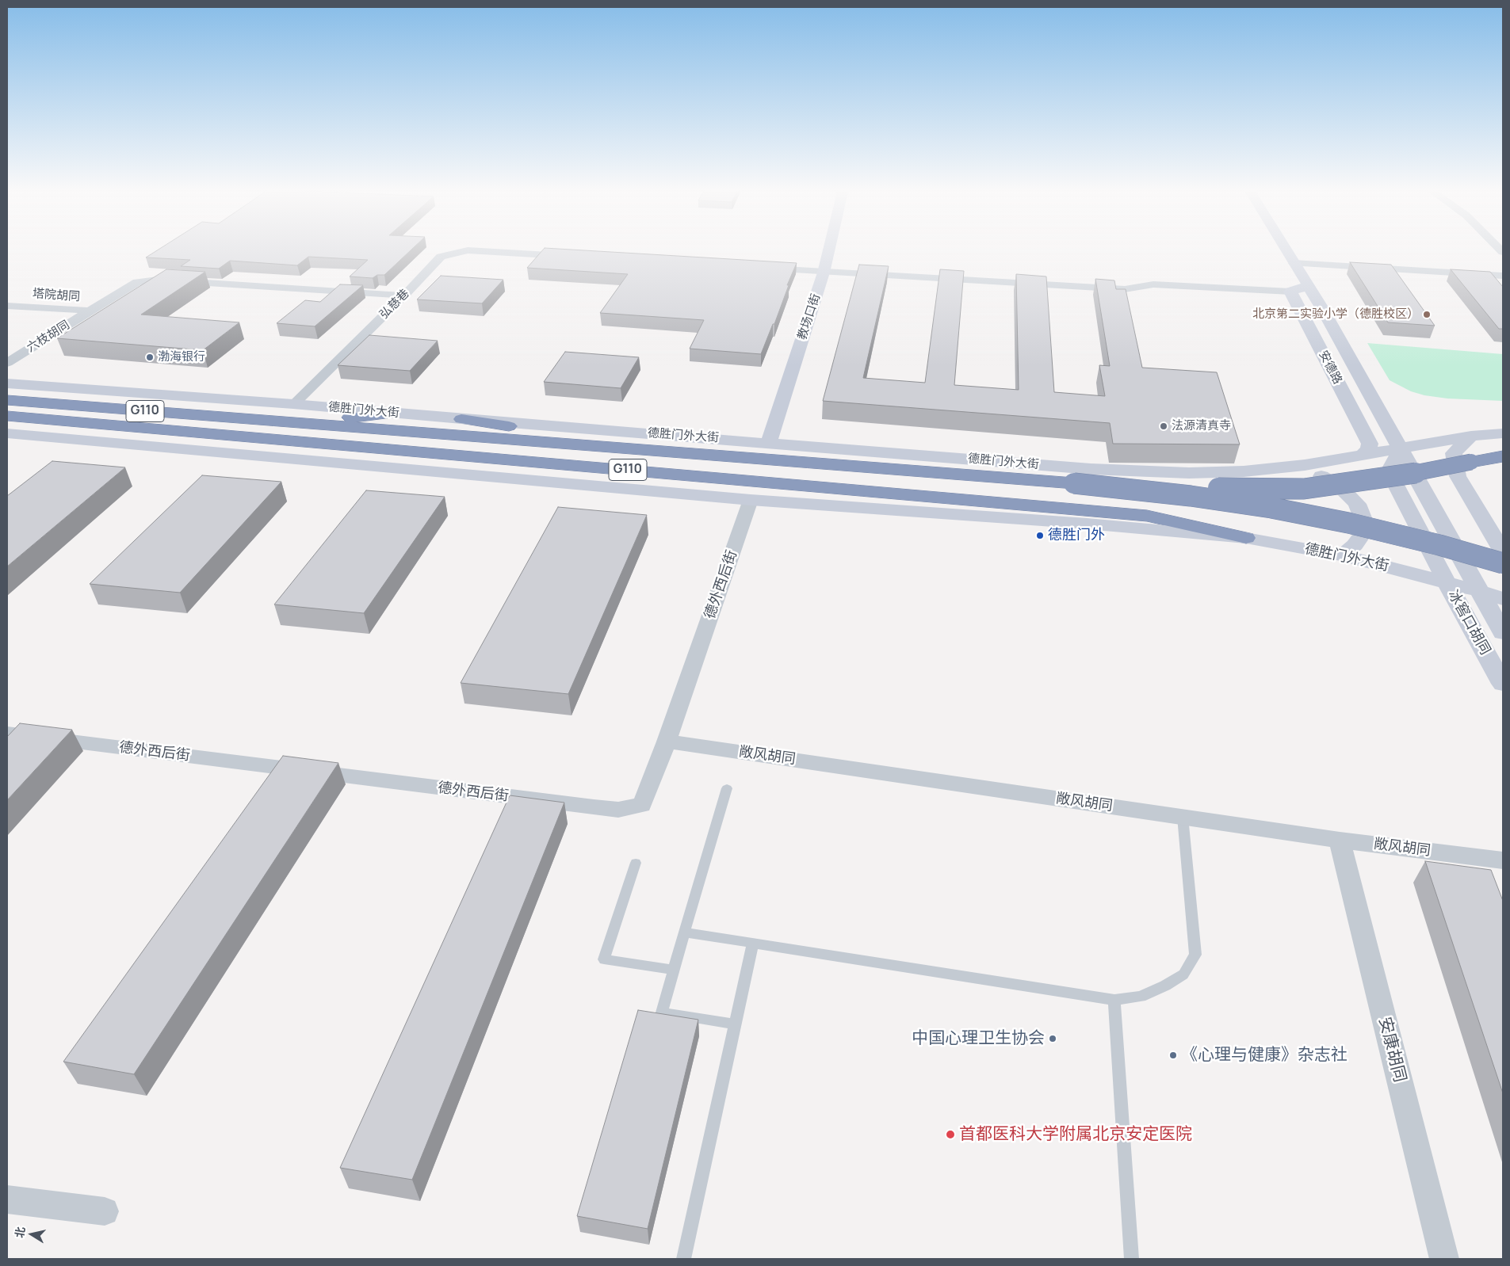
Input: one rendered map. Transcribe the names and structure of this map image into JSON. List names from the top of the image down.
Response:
{
  "streets": {
    "highway": ["德胜门外大街", "G110"],
    "street": [
      "塔院胡同",
      "弘慈巷",
      "教场口街",
      "六枝胡同",
      "安德路",
      "德外西后街",
      "冰窖口胡同",
      "敞风胡同",
      "安康胡同"
    ]
  },
  "crossings": [
    ["塔院胡同", "弘慈巷"],
    ["塔院胡同", "六枝胡同"],
    ["弘慈巷", "德胜门外大街"],
    ["教场口街", "德胜门外大街"],
    ["安德路", "德胜门外大街"],
    ["安德路", "冰窖口胡同"],
    ["德胜门外大街", "德外西后街"],
    ["德胜门外大街", "冰窖口胡同"],
    ["德外西后街", "敞风胡同"],
    ["敞风胡同", "安康胡同"]
  ],
  "places": [
    "北京第二实验小学（德胜校区）",
    "渤海银行",
    "法源清真寺",
    "德胜门外",
    "中国心理卫生协会",
    "《心理与健康》杂志社",
    "首都医科大学附属北京安定医院"
  ],
  "north": "left"
}
